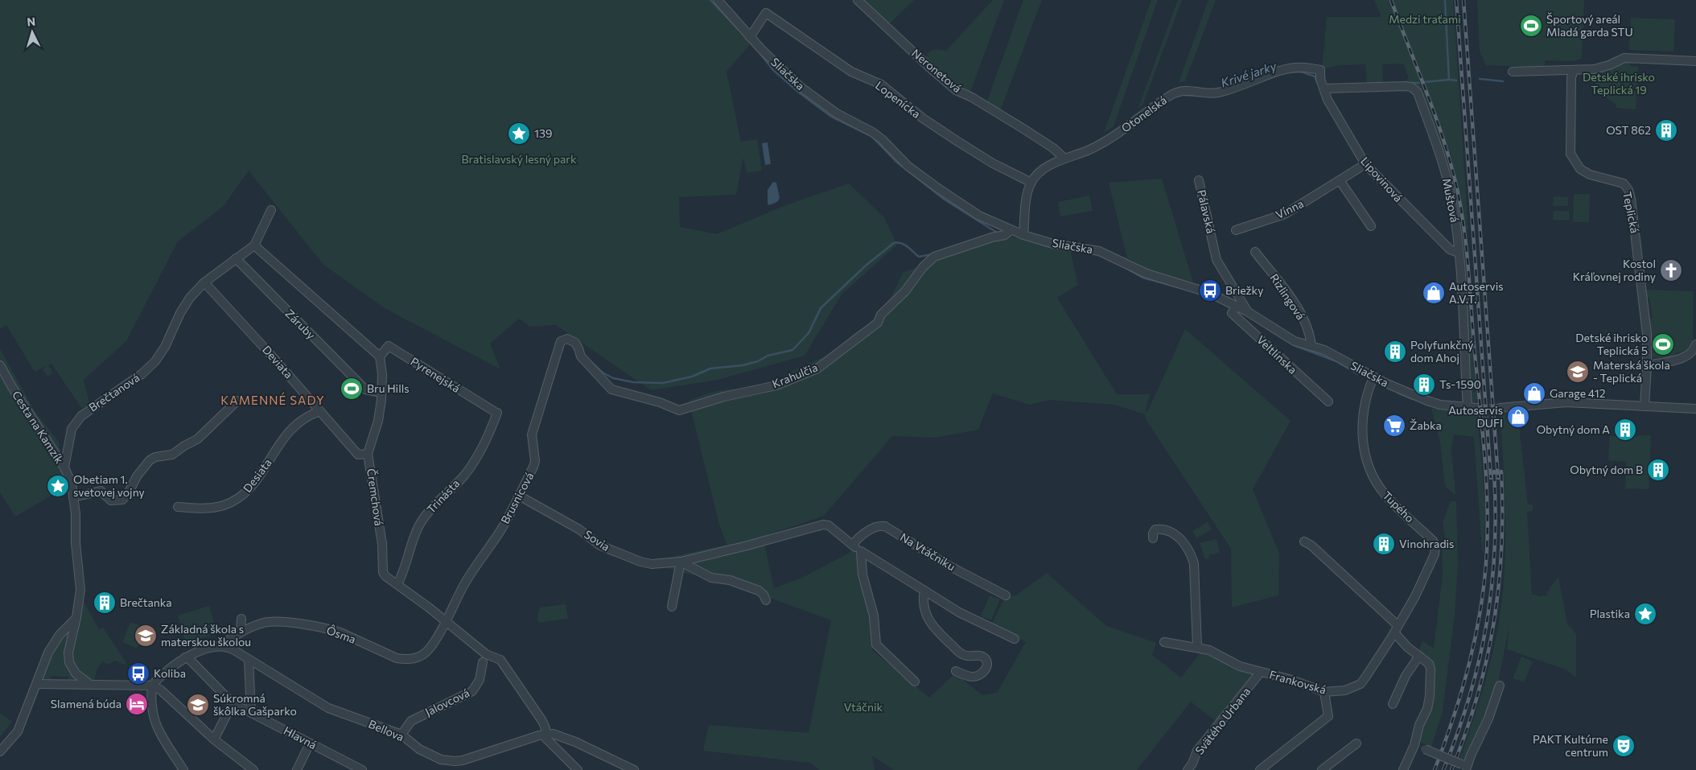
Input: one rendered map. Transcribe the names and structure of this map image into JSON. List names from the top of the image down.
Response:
{
  "streets": {
    "street": [
      "Neronetová",
      "Sliačska",
      "Lopenícka",
      "Otonelská",
      "Lipovinová",
      "Muštová",
      "Vínna",
      "Pálavská",
      "Teplická",
      "Rizlingová",
      "Záruby",
      "Veltlínska",
      "Deviata",
      "Pyrenejská",
      "Krahulčia",
      "Brečtanová",
      "Cesta na Kamzík",
      "Desiata",
      "Trinásta",
      "Čremchová",
      "Brusnicová",
      "Tupého",
      "Sovia",
      "Na Vtáčniku",
      "Ôsma",
      "Frankovská",
      "Jalovcová",
      "Svätého Urbana",
      "Bellova",
      "Hlavná"
    ]
  },
  "crossings": [
    ["Neronetová", "Otonelská"],
    ["Sliačska", "Lopenícka"],
    ["Sliačska", "Otonelská"],
    ["Sliačska", "Muštová"],
    ["Sliačska", "Pálavská"],
    ["Sliačska", "Rizlingová"],
    ["Sliačska", "Veltlínska"],
    ["Sliačska", "Krahulčia"],
    ["Sliačska", "Tupého"],
    ["Lopenícka", "Otonelská"],
    ["Otonelská", "Lipovinová"],
    ["Lipovinová", "Muštová"],
    ["Lipovinová", "Vínna"],
    ["Záruby", "Brečtanová"],
    ["Záruby", "Čremchová"],
    ["Deviata", "Brečtanová"],
    ["Deviata", "Desiata"],
    ["Deviata", "Čremchová"],
    ["Pyrenejská", "Trinásta"],
    ["Pyrenejská", "Čremchová"],
    ["Krahulčia", "Brusnicová"],
    ["Brečtanová", "Cesta na Kamzík"],
    ["Trinásta", "Čremchová"],
    ["Čremchová", "Brusnicová"],
    ["Čremchová", "Ôsma"],
    ["Čremchová", "Bellova"],
    ["Brusnicová", "Sovia"],
    ["Brusnicová", "Ôsma"],
    ["Tupého", "Frankovská"],
    ["Sovia", "Na Vtáčniku"],
    ["Ôsma", "Bellova"],
    ["Frankovská", "Svätého Urbana"],
    ["Jalovcová", "Bellova"]
  ],
  "districts": ["KAMENNÉ SADY"],
  "water": ["Krivé jarky"],
  "parks": [
    "Medzi traťami",
    "Detské ihrisko Teplická 19",
    "Bratislavský lesný park",
    "Vtáčnik"
  ],
  "places": {
    "sports": ["Športový areál Mladá garda STU", "Detské ihrisko Teplická 5", "Bru Hills"],
    "building": [
      "OST 862",
      "Polyfunkčný dom Ahoj",
      "Ts-1590",
      "Obytný dom A",
      "Obytný dom B",
      "Vinohradis",
      "Brečtanka"
    ],
    "place": ["139", "Obetiam 1. svetovej vojny", "Plastika"],
    "church": ["Kostol Kráľovnej rodiny"],
    "bus stop": ["Briežky", "Koliba"],
    "shop": ["Autoservis A.V.T.", "Garage 412", "Autoservis DUFI"],
    "school or university": ["Materská škola - Teplická", "Základná škola s materskou školou", "Súkromná škôlka Gašparko"],
    "supermarket": ["Žabka"],
    "hotel": ["Slamená búda"],
    "theatre": ["PAKT Kultúrne centrum"]
  },
  "north": "top"
}
